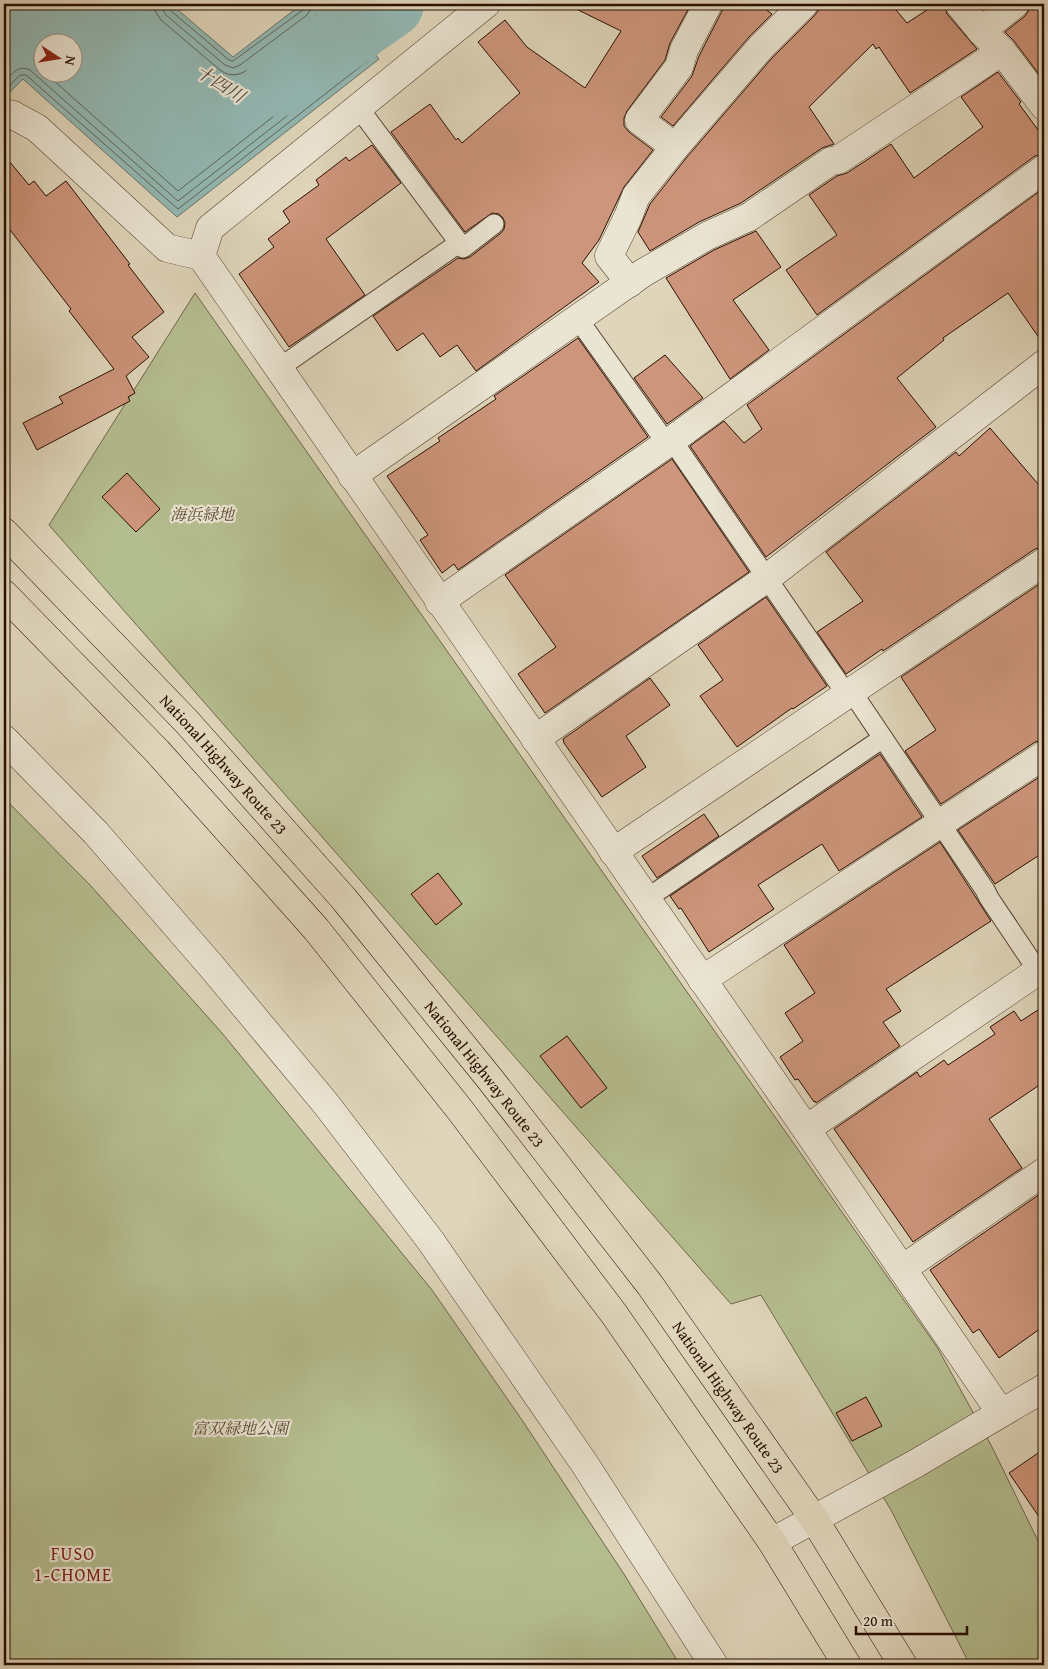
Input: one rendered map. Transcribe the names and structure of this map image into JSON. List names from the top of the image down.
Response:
{
  "streets": {
    "highway": ["National Highway Route 23"]
  },
  "districts": ["FUSO 1-CHOME"],
  "water": ["十四川"],
  "parks": ["海浜緑地", "富双緑地公園"],
  "scale_bar": "20 m",
  "north": "right"
}
